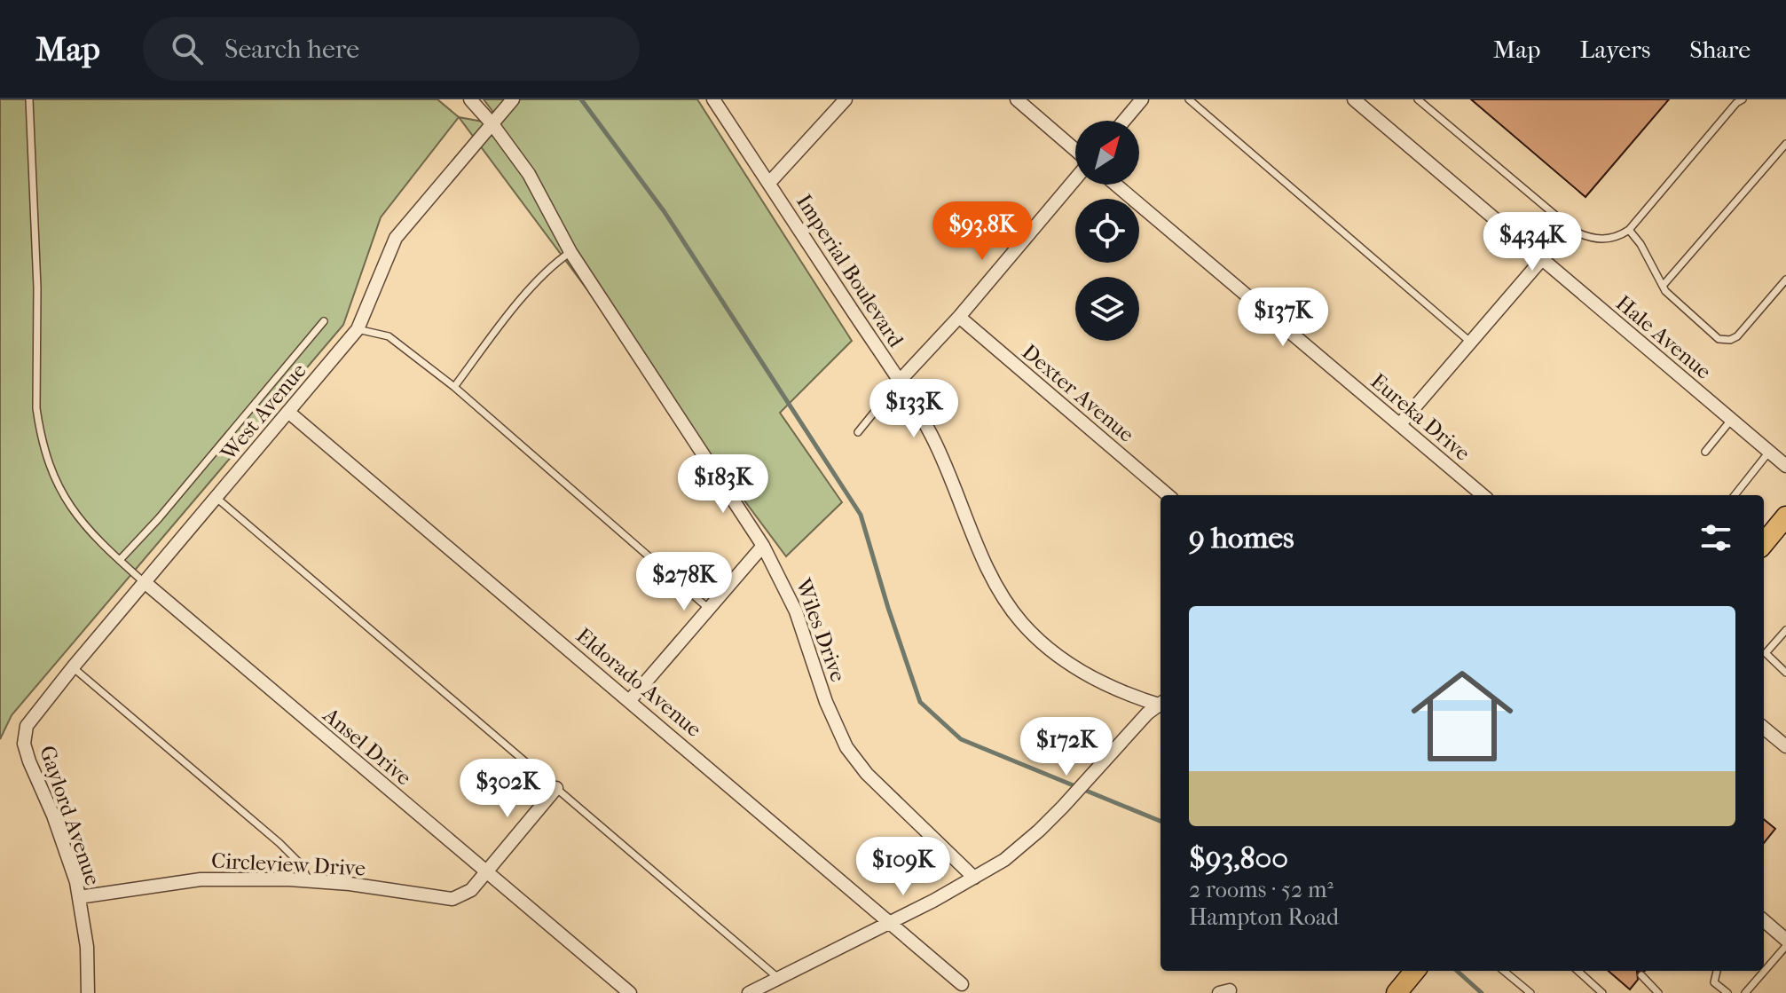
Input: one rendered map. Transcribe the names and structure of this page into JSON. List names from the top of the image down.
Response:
{
  "streets": {
    "street": [
      "Imperial Boulevard",
      "Hale Avenue",
      "Dexter Avenue",
      "West Avenue",
      "Eureka Drive",
      "Wiles Drive",
      "Eldorado Avenue",
      "Ansel Drive",
      "Gaylord Avenue",
      "Circleview Drive"
    ]
  },
  "crossings": [
    ["West Avenue", "Wiles Drive"],
    ["West Avenue", "Eldorado Avenue"],
    ["West Avenue", "Ansel Drive"],
    ["West Avenue", "Gaylord Avenue"],
    ["Ansel Drive", "Circleview Drive"],
    ["Gaylord Avenue", "Circleview Drive"]
  ],
  "north": "top right",
  "page": {
    "header": "Map",
    "search": "Search here",
    "nav": ["Map", "Layers", "Share"],
    "price": [
      "$93.8K",
      "$434K",
      "$137K",
      "$133K",
      "$183K",
      "$278K",
      "$172K",
      "$302K",
      "$109K"
    ],
    "heading": "9 homes",
    "list": [
      {
        "name": "$93,800",
        "note": "2 rooms · 52 m² · Hampton Road"
      }
    ]
  }
}
